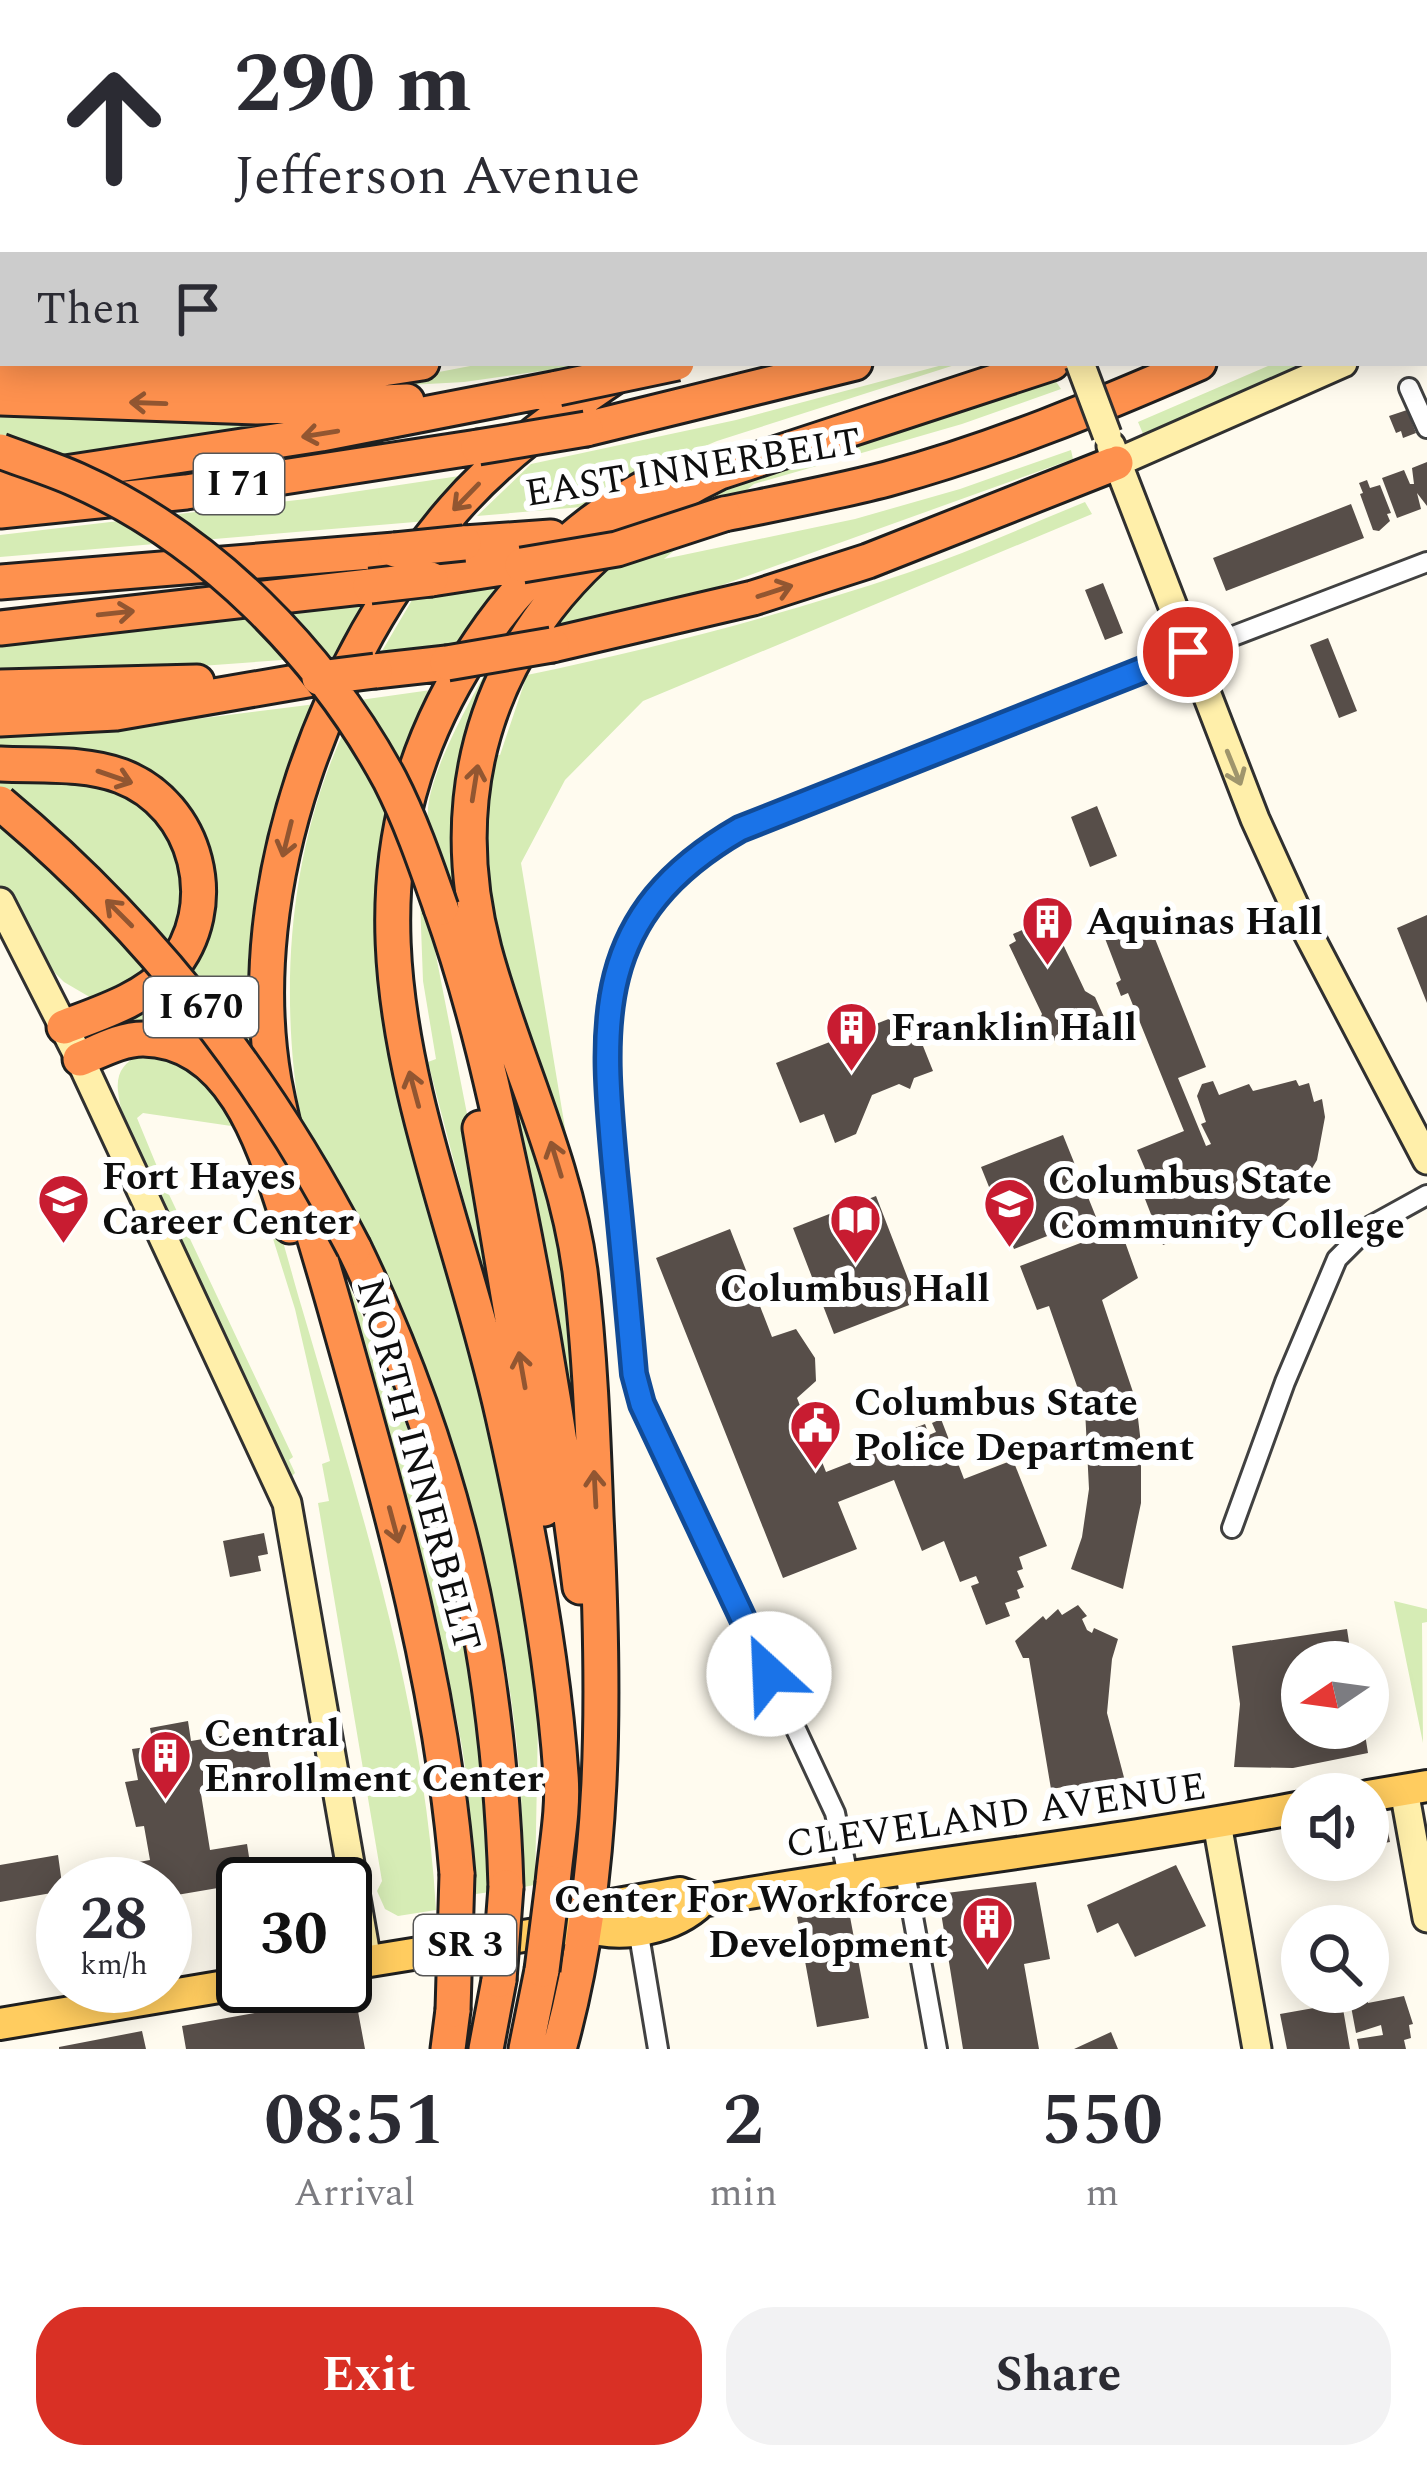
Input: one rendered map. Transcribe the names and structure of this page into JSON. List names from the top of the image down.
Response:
{
  "streets": {
    "highway": [
      "EAST INNERBELT",
      "I 71",
      "I 670",
      "NORTH INNERBELT"
    ],
    "main road": ["CLEVELAND AVENUE", "SR 3"]
  },
  "crossings": [
    ["EAST INNERBELT", "NORTH INNERBELT"]
  ],
  "places": {
    "building": [
      "Aquinas Hall",
      "Franklin Hall",
      "Central Enrollment Center",
      "Center For Workforce Development"
    ],
    "school or university": ["Fort Hayes Career Center", "Columbus State Community College"],
    "library": ["Columbus Hall"],
    "public building": ["Columbus State Police Department"]
  },
  "north": "left",
  "page": {
    "turn": ["290 m", "Jefferson Avenue"],
    "then": "Then",
    "speed": "28 km/h",
    "limit": "30",
    "eta": [
      "08:51",
      "Arrival",
      "2",
      "min",
      "550",
      "m"
    ],
    "buttons": ["Exit", "Share"]
  }
}
